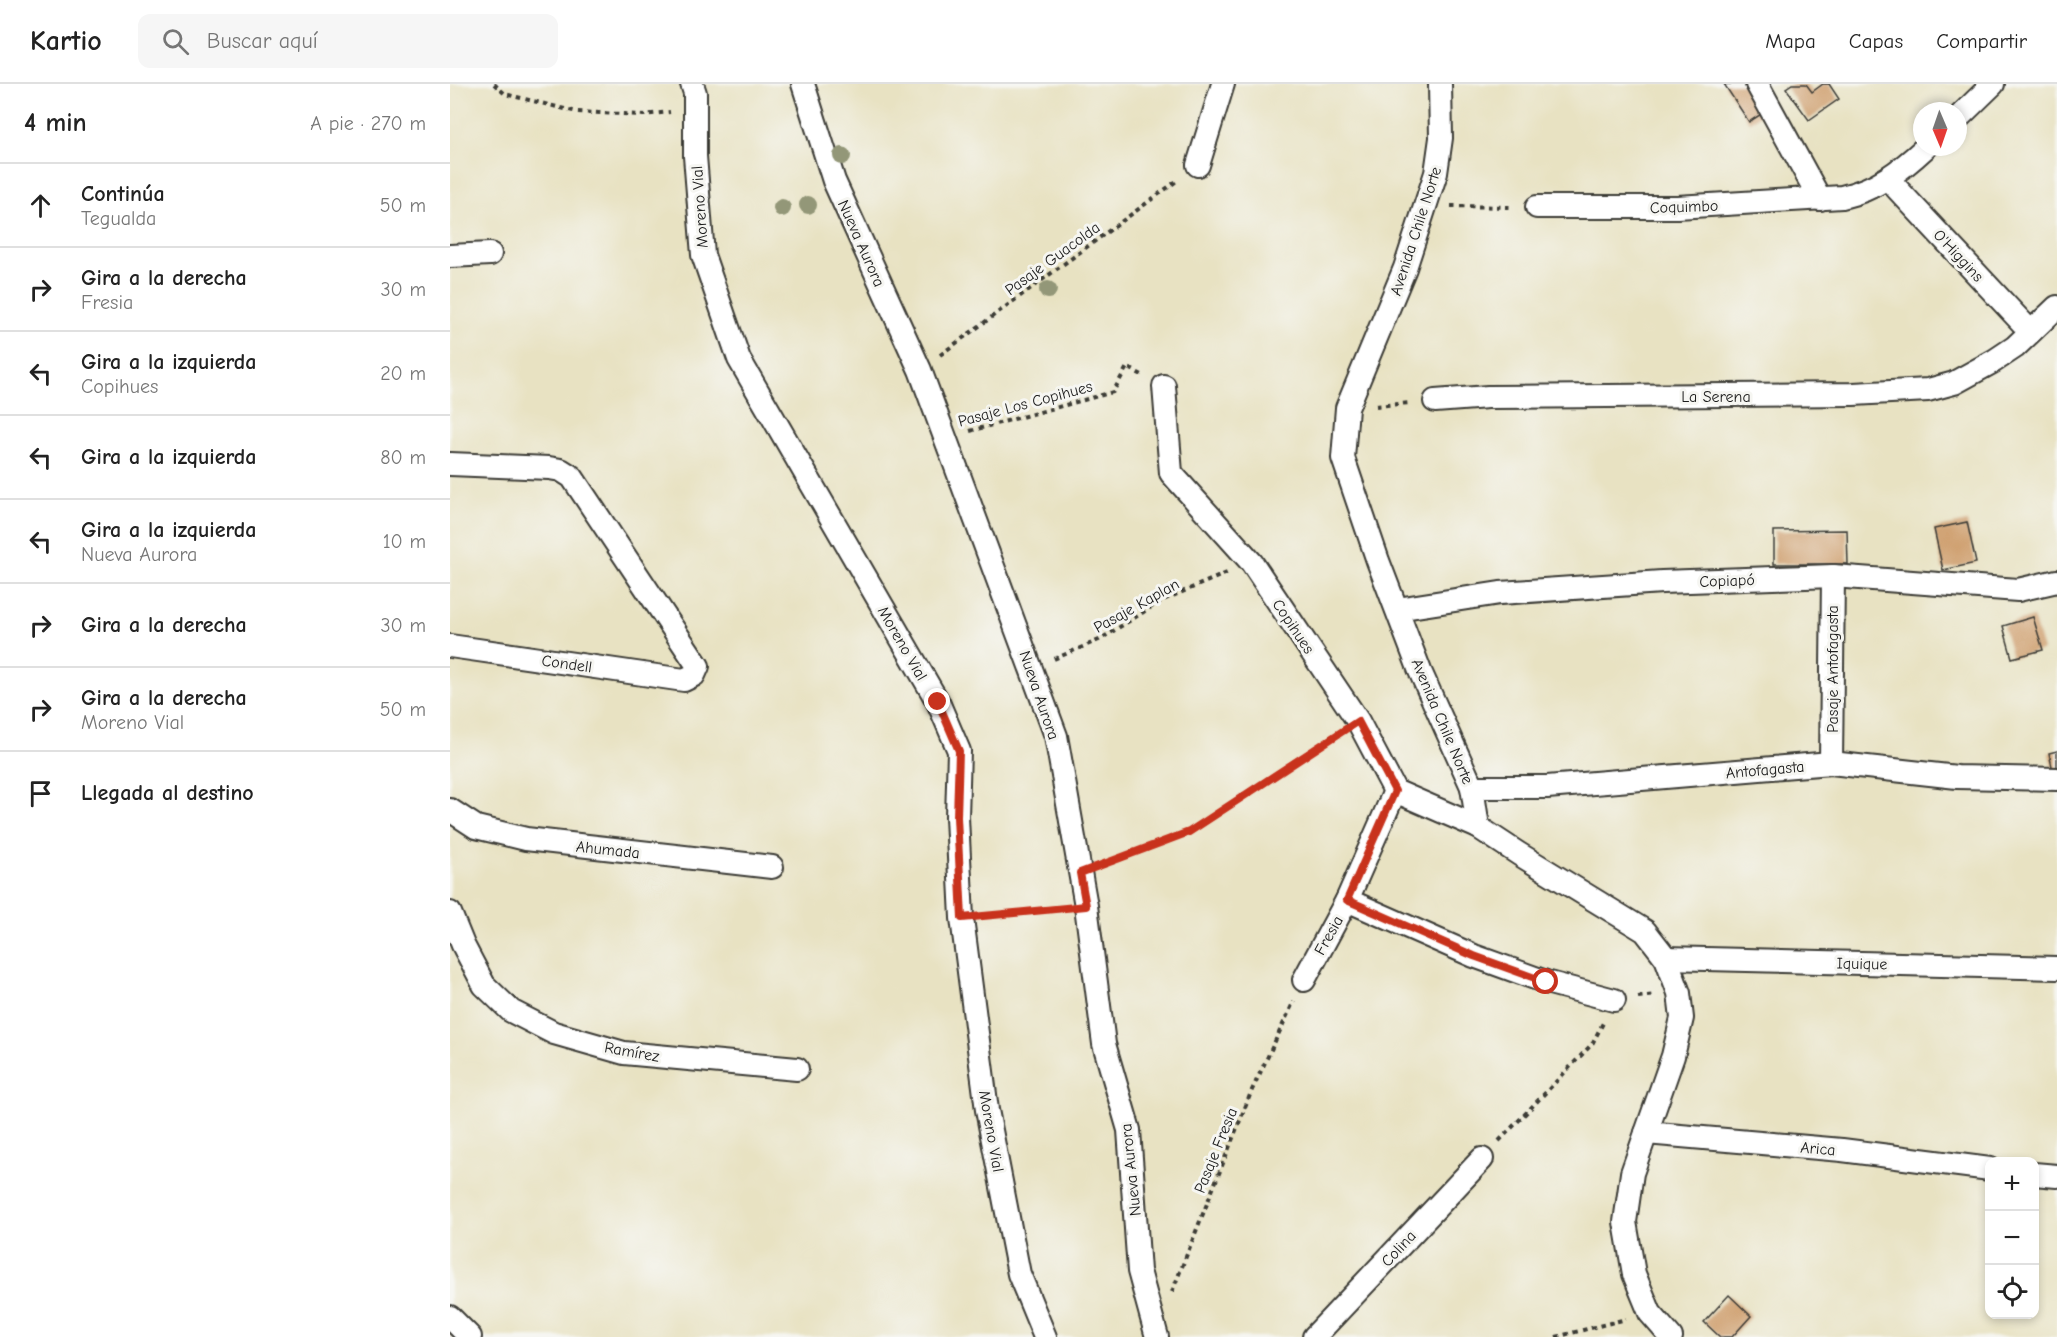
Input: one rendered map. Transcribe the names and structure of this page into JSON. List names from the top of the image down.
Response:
{
  "streets": {
    "street": [
      "Coquimbo",
      "Moreno Vial",
      "Avenida Chile Norte",
      "Nueva Aurora",
      "O'Higgins",
      "La Serena",
      "Copiapó",
      "Copihues",
      "Condell",
      "Pasaje Antofagasta",
      "Antofagasta",
      "Ahumada",
      "Fresia",
      "Iquique",
      "Ramírez",
      "Arica",
      "Colina"
    ],
    "path": [
      "Pasaje Guacolda",
      "Pasaje Los Copihues",
      "Pasaje Kaplan",
      "Pasaje Fresia"
    ]
  },
  "crossings": [
    ["Coquimbo", "O'Higgins"],
    ["Avenida Chile Norte", "Copiapó"],
    ["Avenida Chile Norte", "Antofagasta"],
    ["Nueva Aurora", "Pasaje Guacolda"],
    ["Nueva Aurora", "Pasaje Los Copihues"],
    ["Nueva Aurora", "Pasaje Kaplan"],
    ["Nueva Aurora", "Pasaje Fresia"],
    ["O'Higgins", "La Serena"],
    ["Pasaje Los Copihues", "Copihues"],
    ["Copiapó", "Pasaje Antofagasta"],
    ["Pasaje Kaplan", "Copihues"],
    ["Copihues", "Fresia"],
    ["Pasaje Antofagasta", "Antofagasta"],
    ["Fresia", "Pasaje Fresia"]
  ],
  "north": "bottom",
  "page": {
    "header": "Kartio",
    "search": "Buscar aquí",
    "nav": ["Mapa", "Capas", "Compartir"],
    "heading": ["4 min", "A pie · 270 m"],
    "list": [
      ["Continúa", "Tegualda", "50 m"],
      ["Gira a la derecha", "Fresia", "30 m"],
      ["Gira a la izquierda", "Copihues", "20 m"],
      ["Gira a la izquierda", "80 m"],
      ["Gira a la izquierda", "Nueva Aurora", "10 m"],
      ["Gira a la derecha", "30 m"],
      ["Gira a la derecha", "Moreno Vial", "50 m"],
      "Llegada al destino"
    ],
    "map_buttons": ["+", "−"]
  }
}
